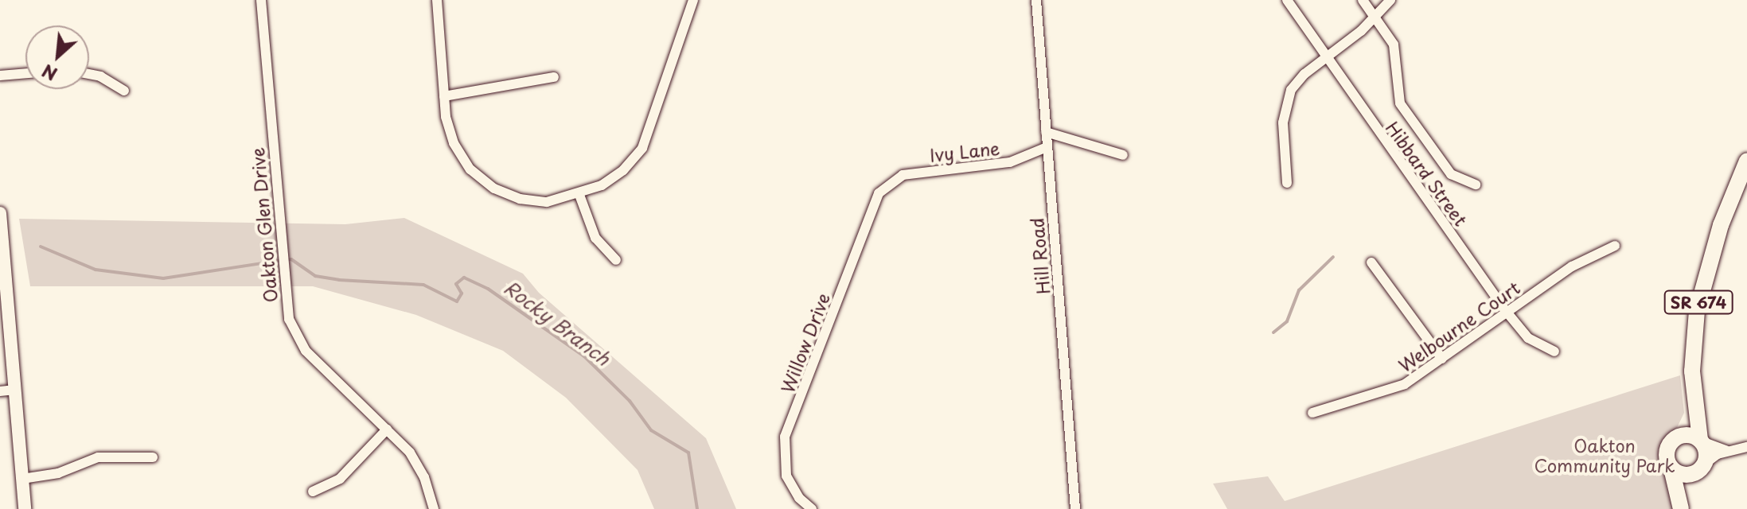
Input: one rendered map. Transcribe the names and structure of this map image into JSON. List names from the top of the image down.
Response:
{
  "streets": {
    "main road": ["SR 674"],
    "street": [
      "Ivy Lane",
      "Hibbard Street",
      "Oakton Glen Drive",
      "Hill Road",
      "Welbourne Court",
      "Willow Drive"
    ]
  },
  "crossings": [
    ["Ivy Lane", "Hill Road"],
    ["Ivy Lane", "Willow Drive"],
    ["Hibbard Street", "Welbourne Court"]
  ],
  "water": ["Rocky Branch"],
  "parks": ["Oakton Community Park"],
  "north": "bottom left"
}
